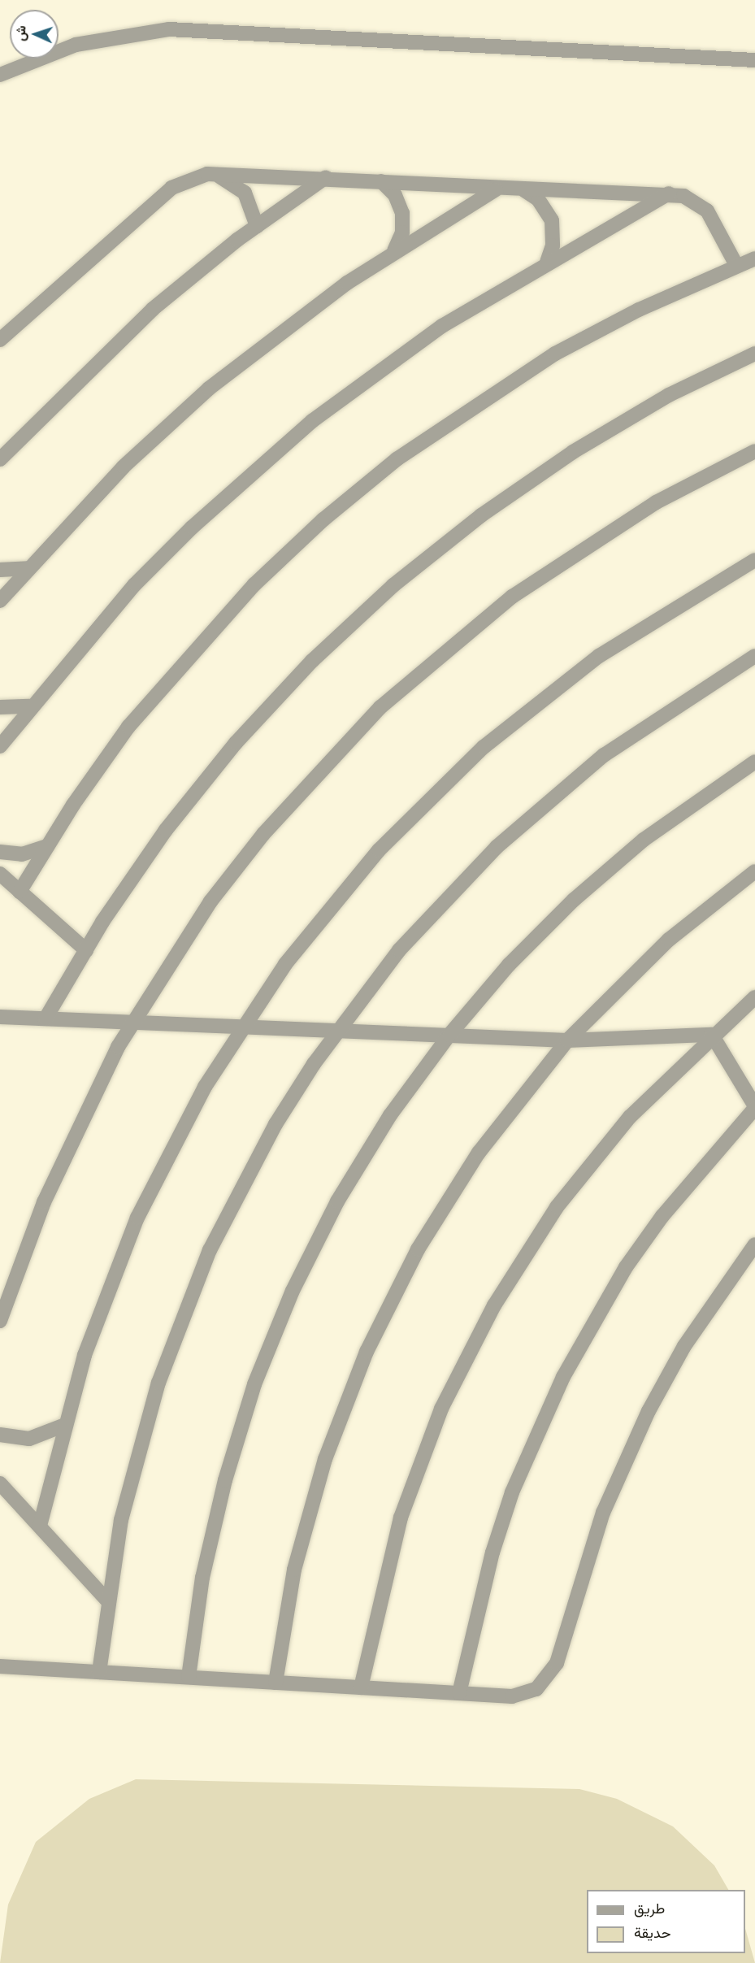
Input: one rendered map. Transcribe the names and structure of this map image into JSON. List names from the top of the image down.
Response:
{
  "legend": ["طريق", "حديقة"],
  "north": "left"
}
